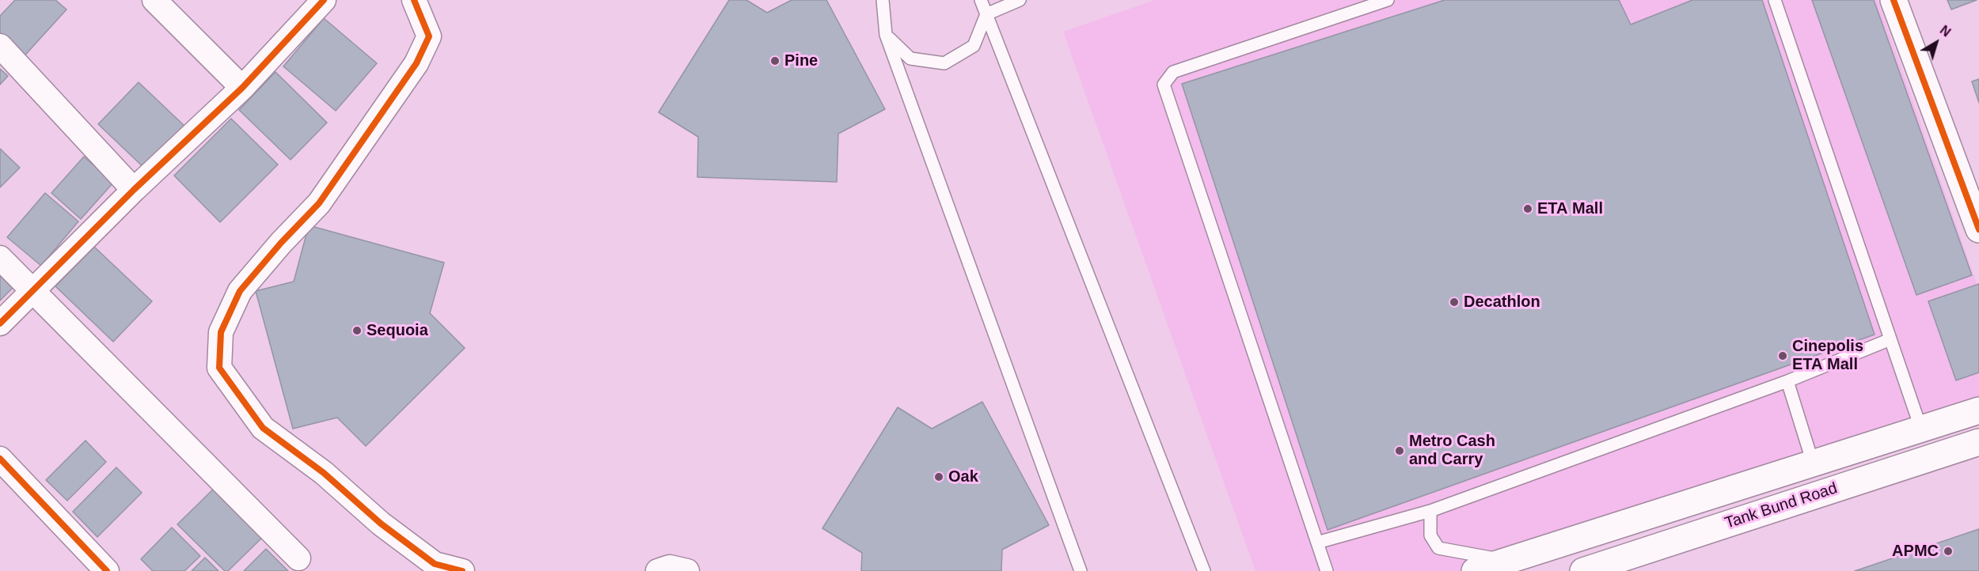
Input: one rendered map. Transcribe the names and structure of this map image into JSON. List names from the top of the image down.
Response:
{
  "streets": {
    "main road": ["Tank Bund Road"]
  },
  "places": [
    "Pine",
    "ETA Mall",
    "Decathlon",
    "Sequoia",
    "Cinepolis ETA Mall",
    "Metro Cash and Carry",
    "Oak",
    "APMC"
  ],
  "north": "top right"
}
